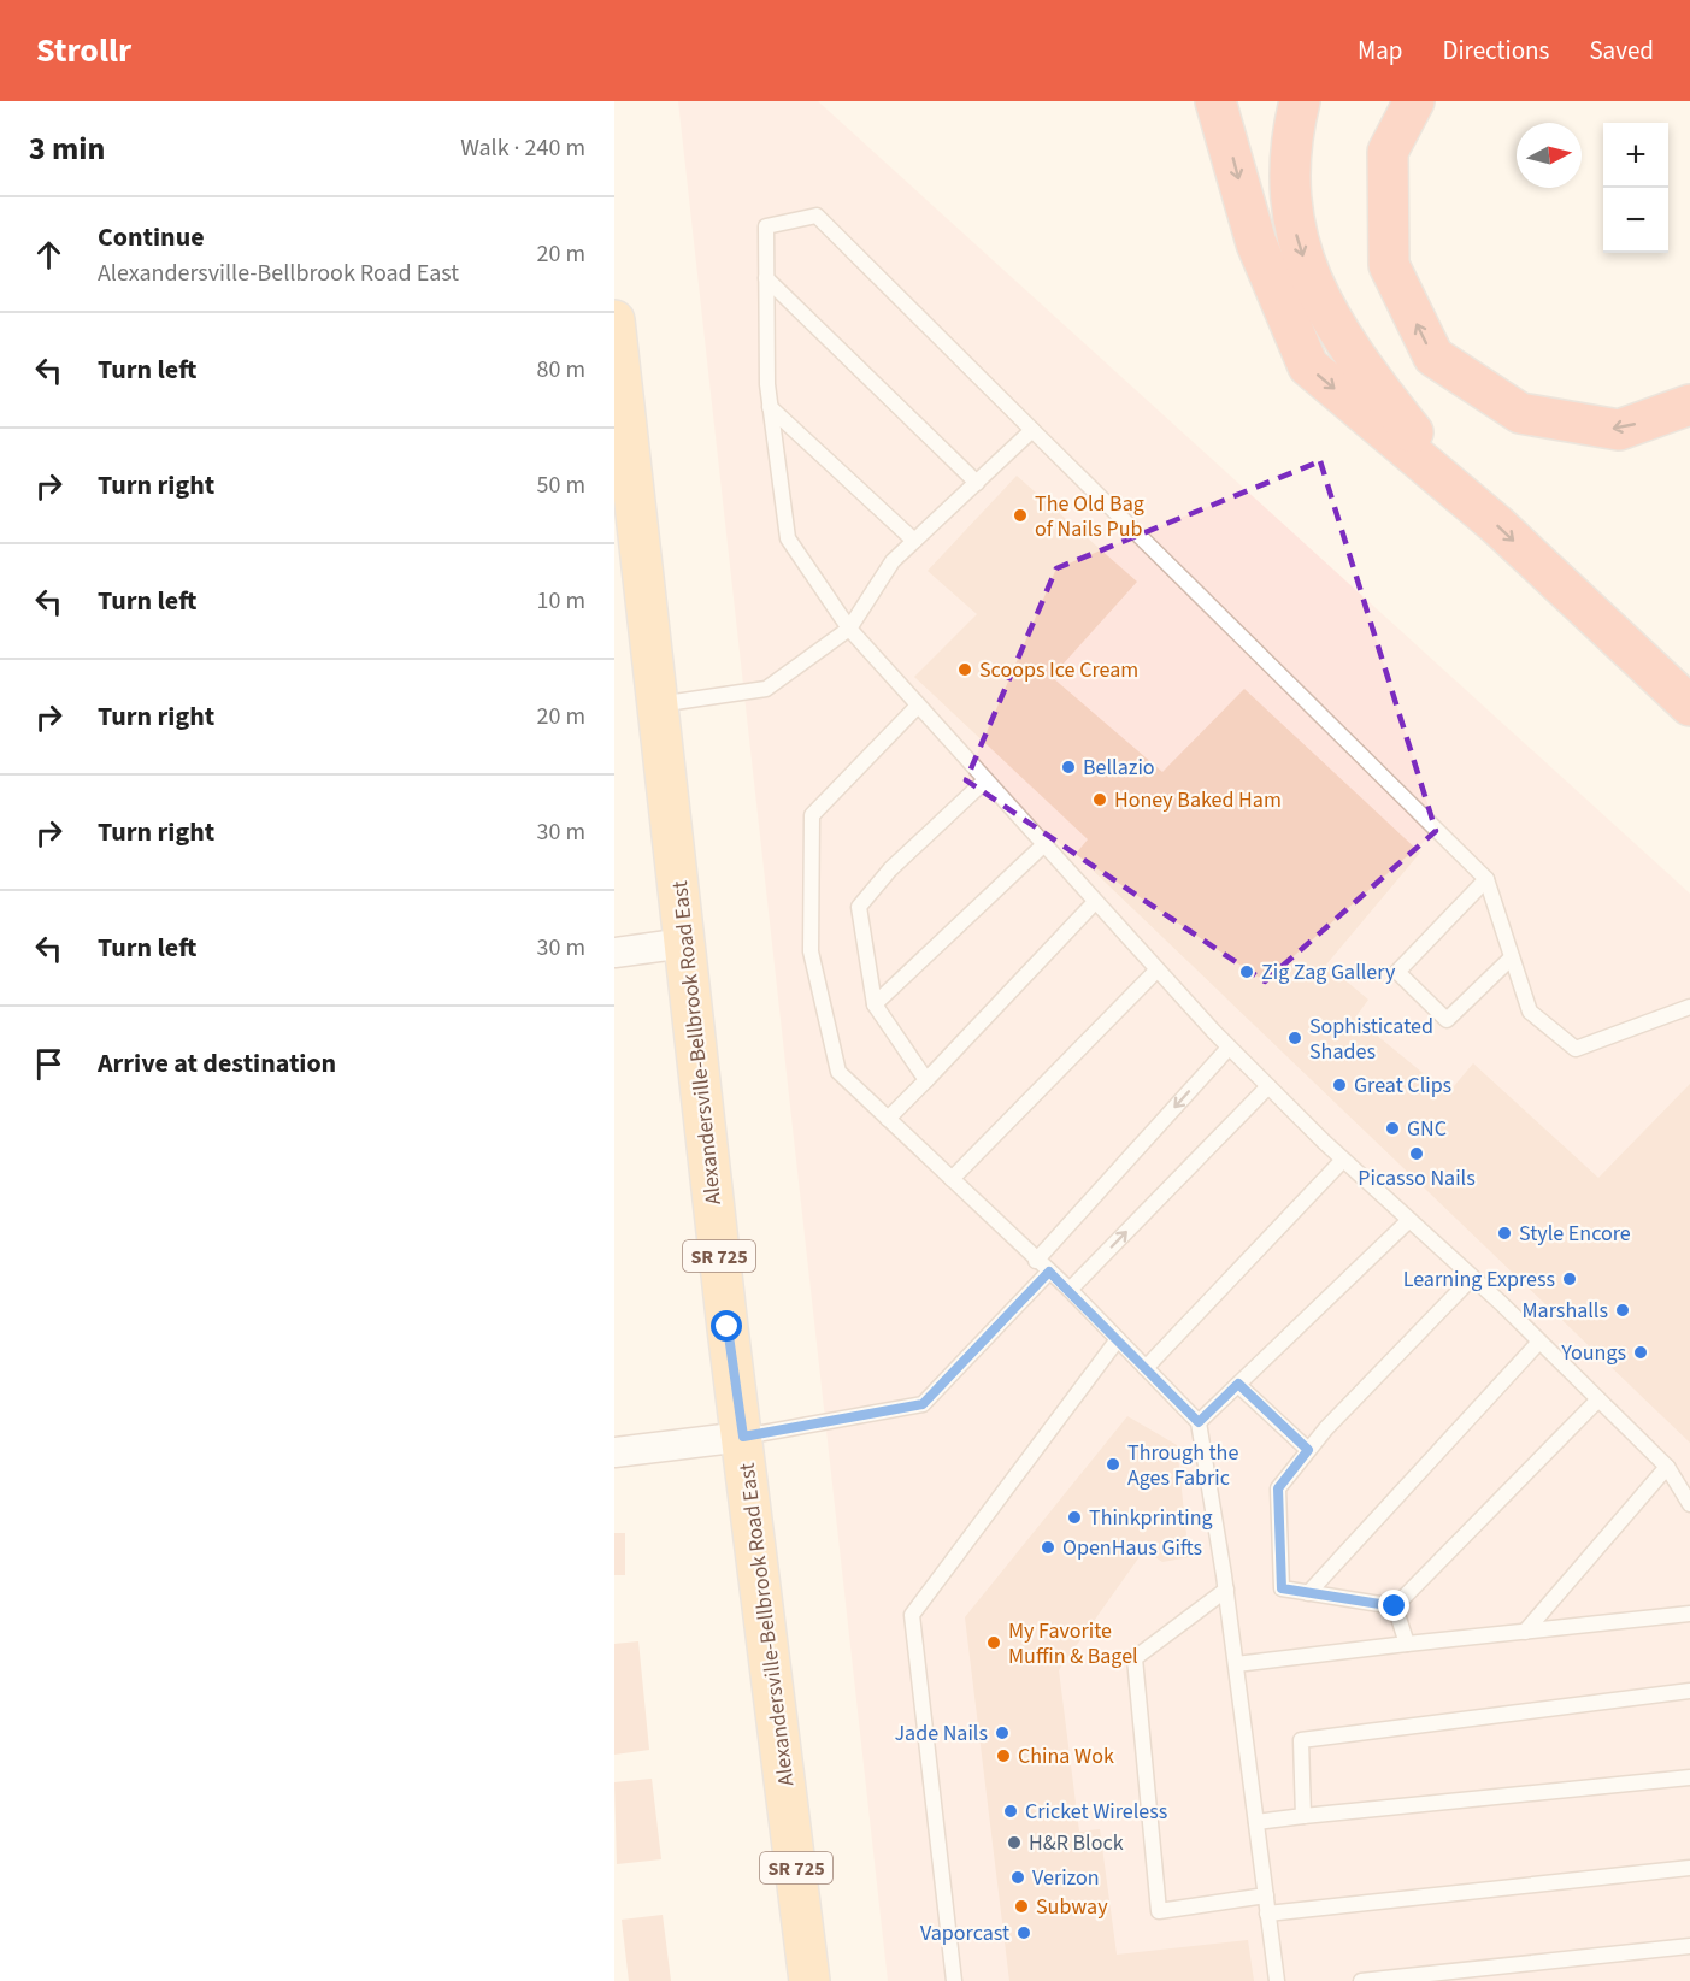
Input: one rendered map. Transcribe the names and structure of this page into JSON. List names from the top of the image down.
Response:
{
  "streets": {
    "main road": ["Alexandersville-Bellbrook Road East", "SR 725"]
  },
  "places": [
    "The Old Bag of Nails Pub",
    "Scoops Ice Cream",
    "Bellazio",
    "Honey Baked Ham",
    "Zig Zag Gallery",
    "Sophisticated Shades",
    "Great Clips",
    "GNC",
    "Picasso Nails",
    "Style Encore",
    "Learning Express",
    "Marshalls",
    "Youngs",
    "Through the Ages Fabric",
    "Thinkprinting",
    "OpenHaus Gifts",
    "My Favorite Muffin & Bagel",
    "Jade Nails",
    "China Wok",
    "Cricket Wireless",
    "H&R Block",
    "Verizon",
    "Subway",
    "Vaporcast"
  ],
  "north": "right",
  "page": {
    "header": "Strollr",
    "nav": ["Map", "Directions", "Saved"],
    "heading": ["3 min", "Walk · 240 m"],
    "map_buttons": ["+", "−"],
    "list": [
      ["Continue", "Alexandersville-Bellbrook Road East", "20 m"],
      ["Turn left", "80 m"],
      ["Turn right", "50 m"],
      ["Turn left", "10 m"],
      ["Turn right", "20 m"],
      ["Turn right", "30 m"],
      ["Turn left", "30 m"],
      "Arrive at destination"
    ]
  }
}
